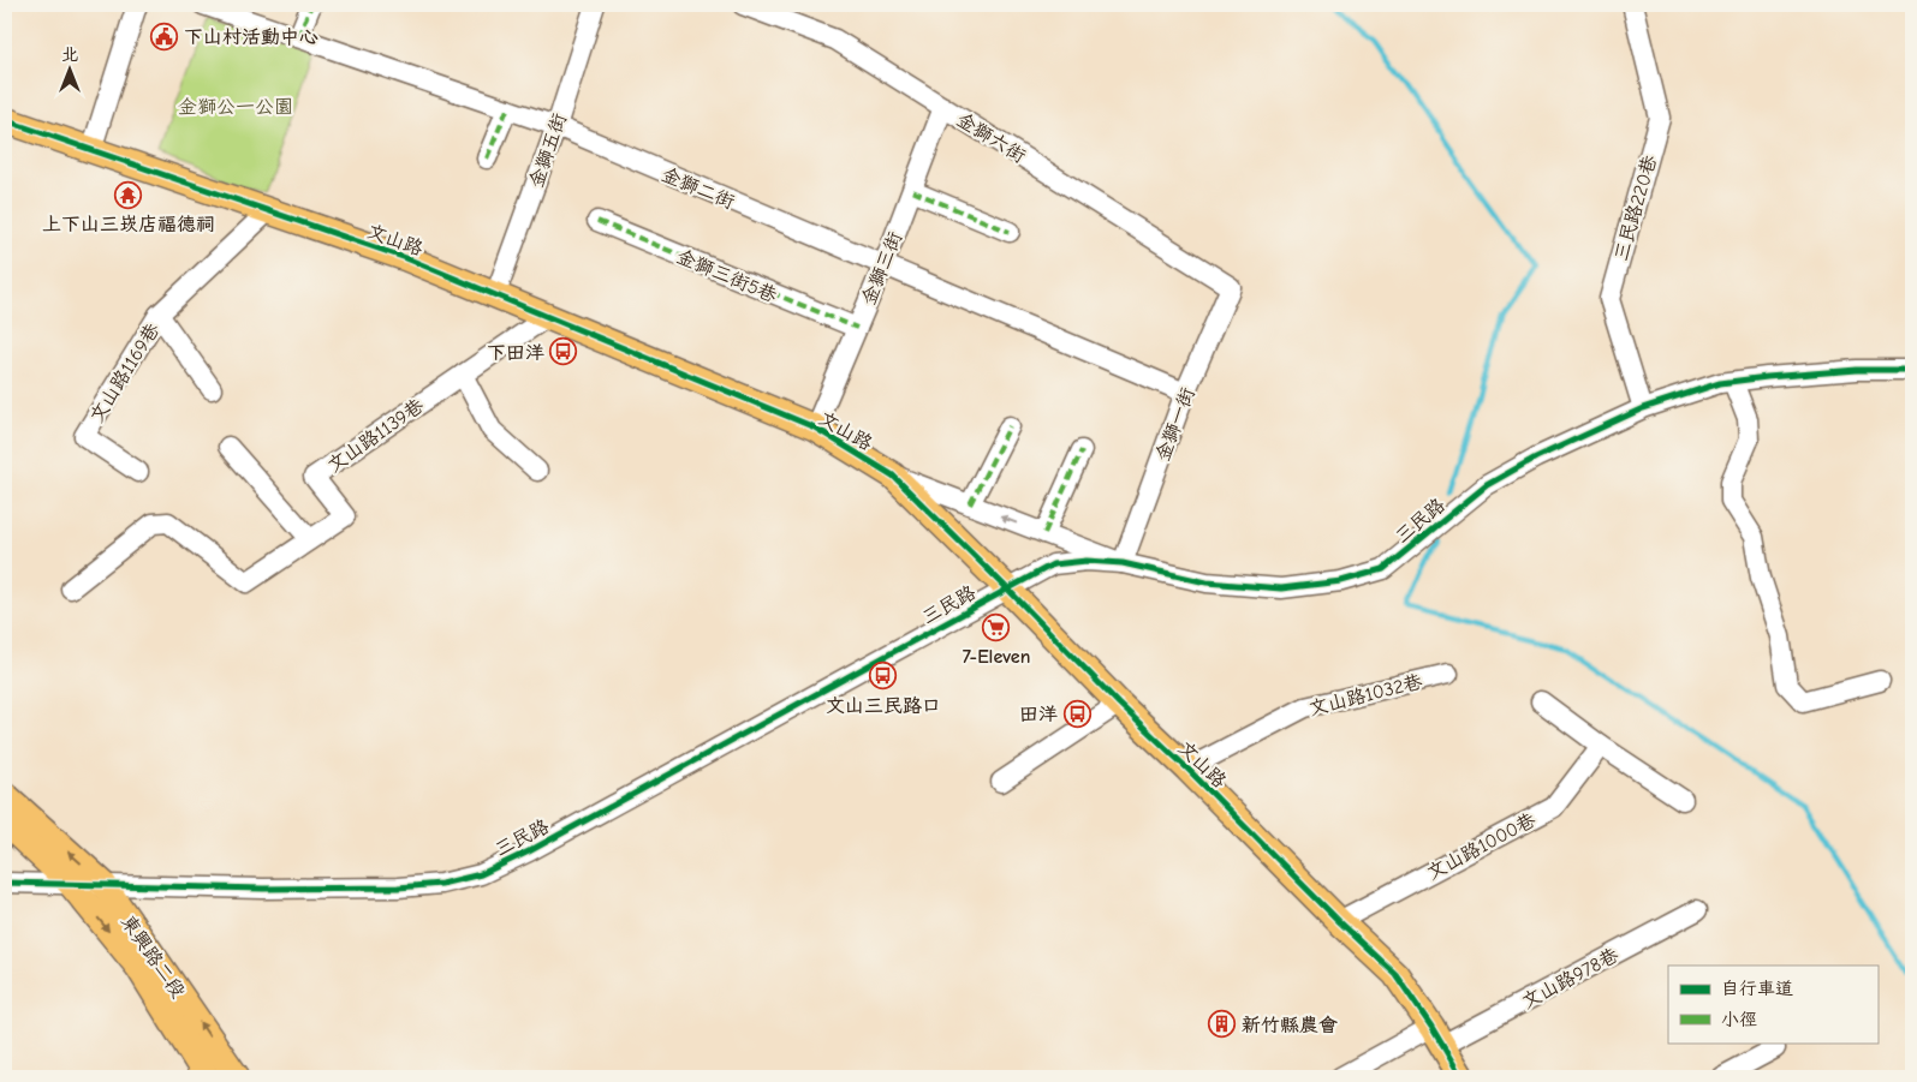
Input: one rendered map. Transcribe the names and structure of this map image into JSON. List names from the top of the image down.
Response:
{
  "streets": {
    "main road": ["文山路", "東興路二段"],
    "street": [
      "金獅六街",
      "金獅五街",
      "金獅二街",
      "三民路220巷",
      "金獅三街",
      "金獅三街5巷",
      "文山路1169巷",
      "金獅一街",
      "文山路1139巷",
      "三民路",
      "文山路1032巷",
      "文山路1000巷",
      "文山路978巷"
    ]
  },
  "crossings": [
    ["金獅六街", "金獅三街"],
    ["金獅六街", "金獅一街"],
    ["金獅五街", "金獅二街"],
    ["金獅五街", "文山路"],
    ["金獅二街", "金獅三街"],
    ["金獅二街", "金獅一街"],
    ["三民路220巷", "三民路"],
    ["文山路", "金獅三街"],
    ["文山路", "文山路1169巷"],
    ["文山路", "金獅一街"],
    ["文山路", "文山路1139巷"],
    ["文山路", "三民路"],
    ["文山路", "文山路1032巷"],
    ["文山路", "文山路1000巷"],
    ["文山路", "文山路978巷"],
    ["金獅三街", "金獅三街5巷"],
    ["金獅一街", "三民路"],
    ["三民路", "東興路二段"]
  ],
  "parks": ["金獅公一公園"],
  "places": {
    "public building": ["下山村活動中心"],
    "temple": ["上下山三崁店福德祠"],
    "bus stop": ["下田洋", "文山三民路口", "田洋"],
    "supermarket": ["7-Eleven"],
    "building": ["新竹縣農會"]
  },
  "legend": ["自行車道", "小徑"],
  "north": "top"
}
